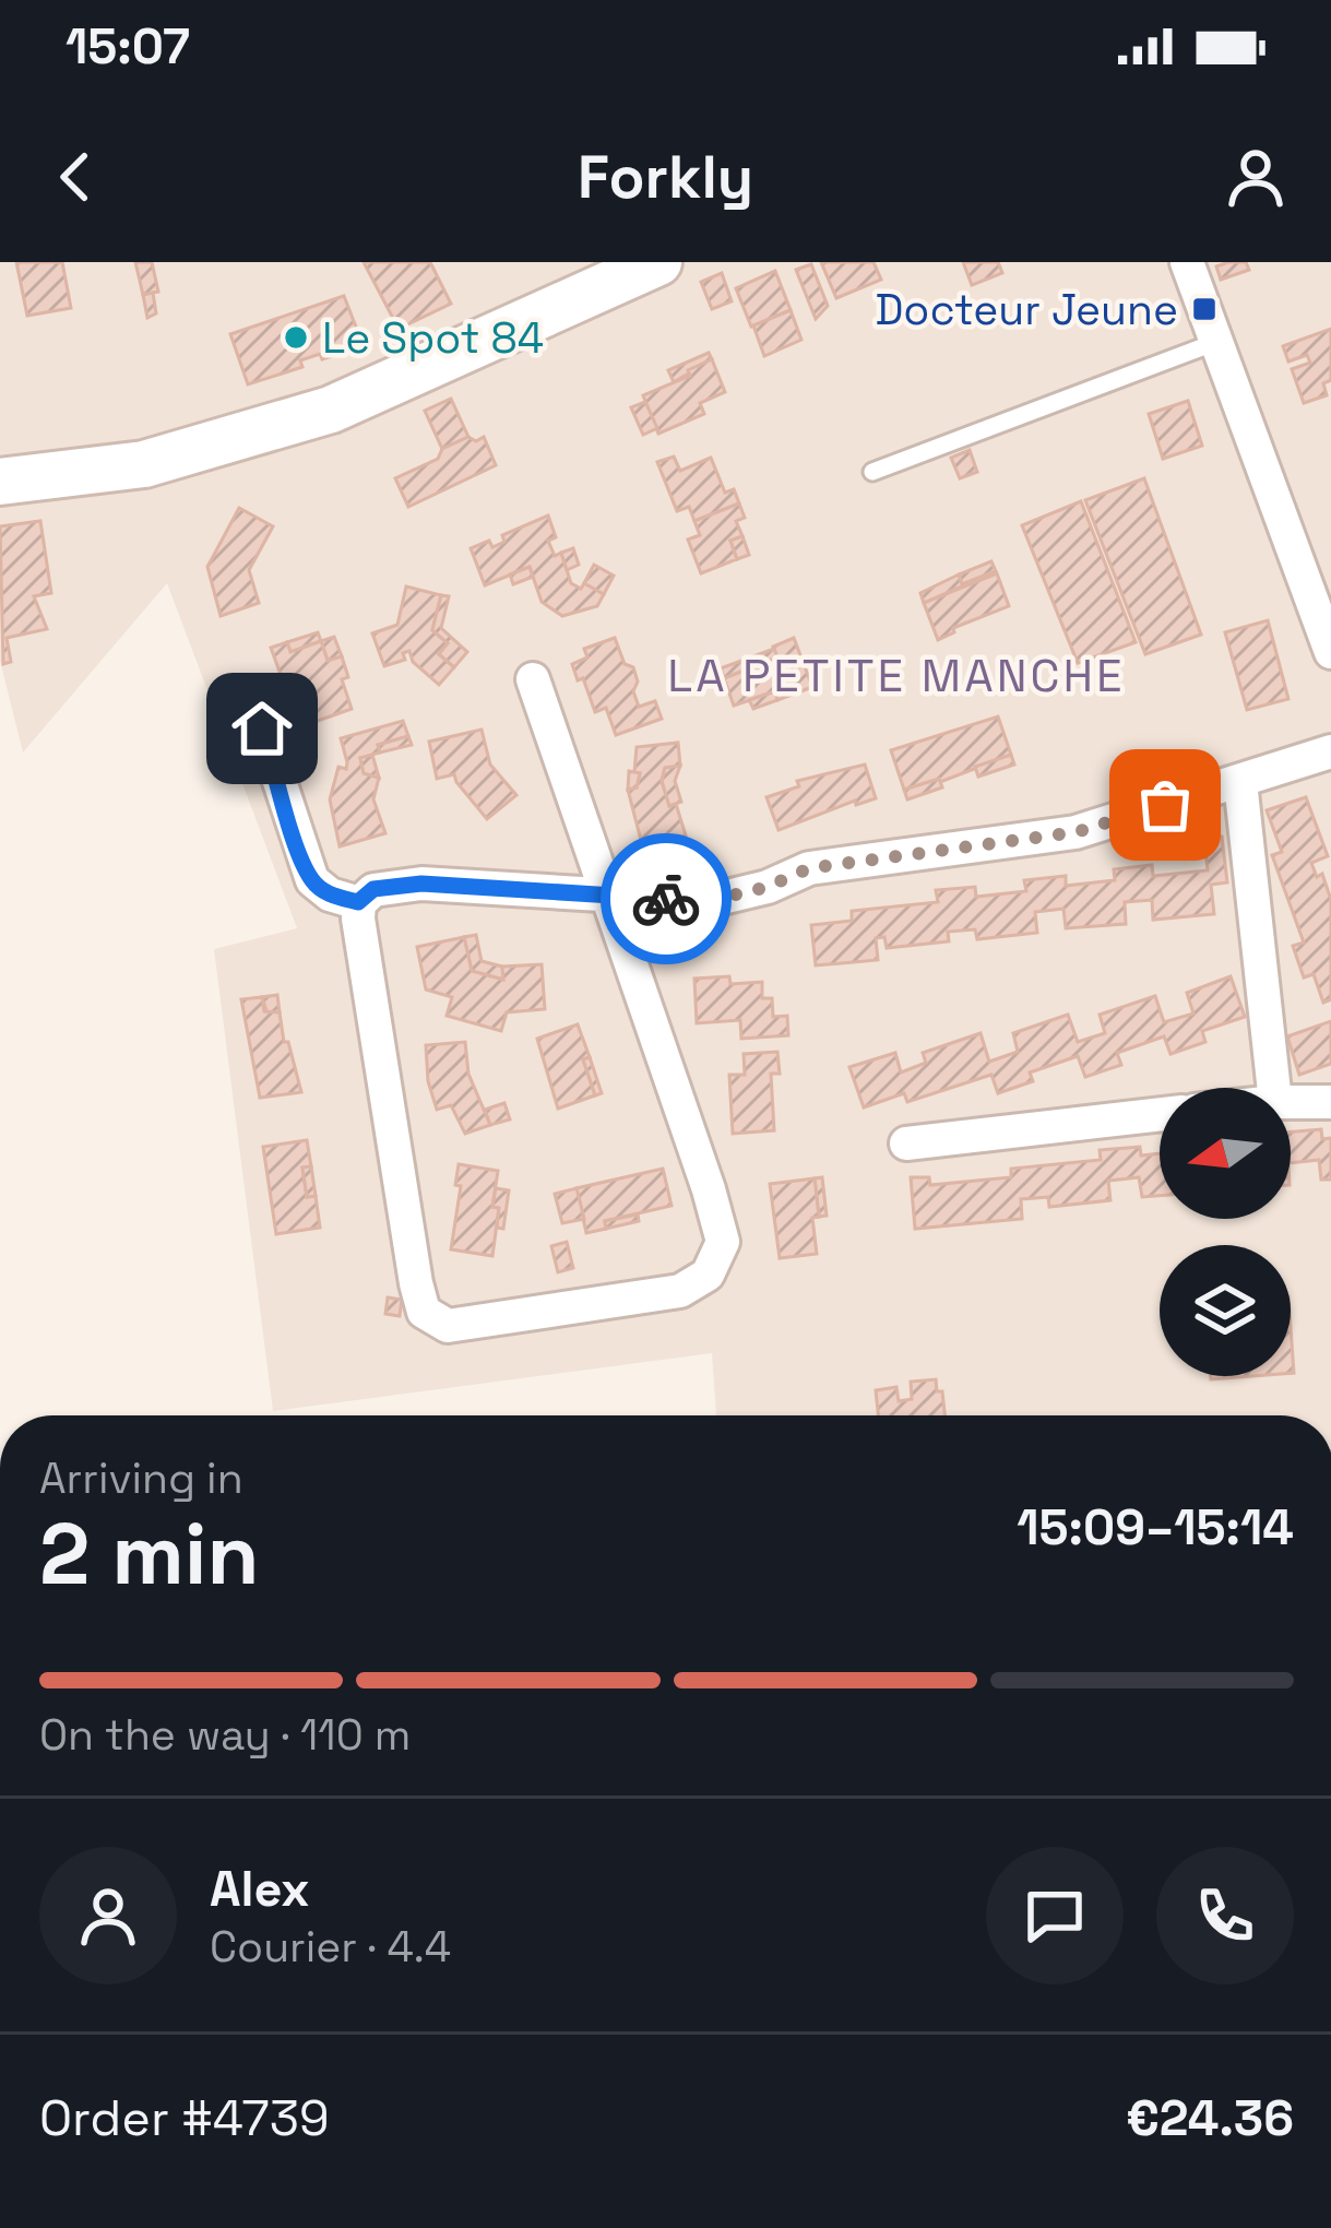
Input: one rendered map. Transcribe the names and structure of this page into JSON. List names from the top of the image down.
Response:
{
  "districts": ["LA PETITE MANCHE"],
  "places": {
    "transit": ["Docteur Jeune"],
    "other": ["Le Spot 84"]
  },
  "north": "left",
  "page": {
    "status": "15:07",
    "header": "Forkly",
    "heading": ["2 min", "Arriving in", "15:09–15:14"],
    "panel": [
      "Alex",
      "Courier · 4.4",
      "Order #4739",
      "€24.36"
    ],
    "bar": "On the way · 110 m"
  }
}
